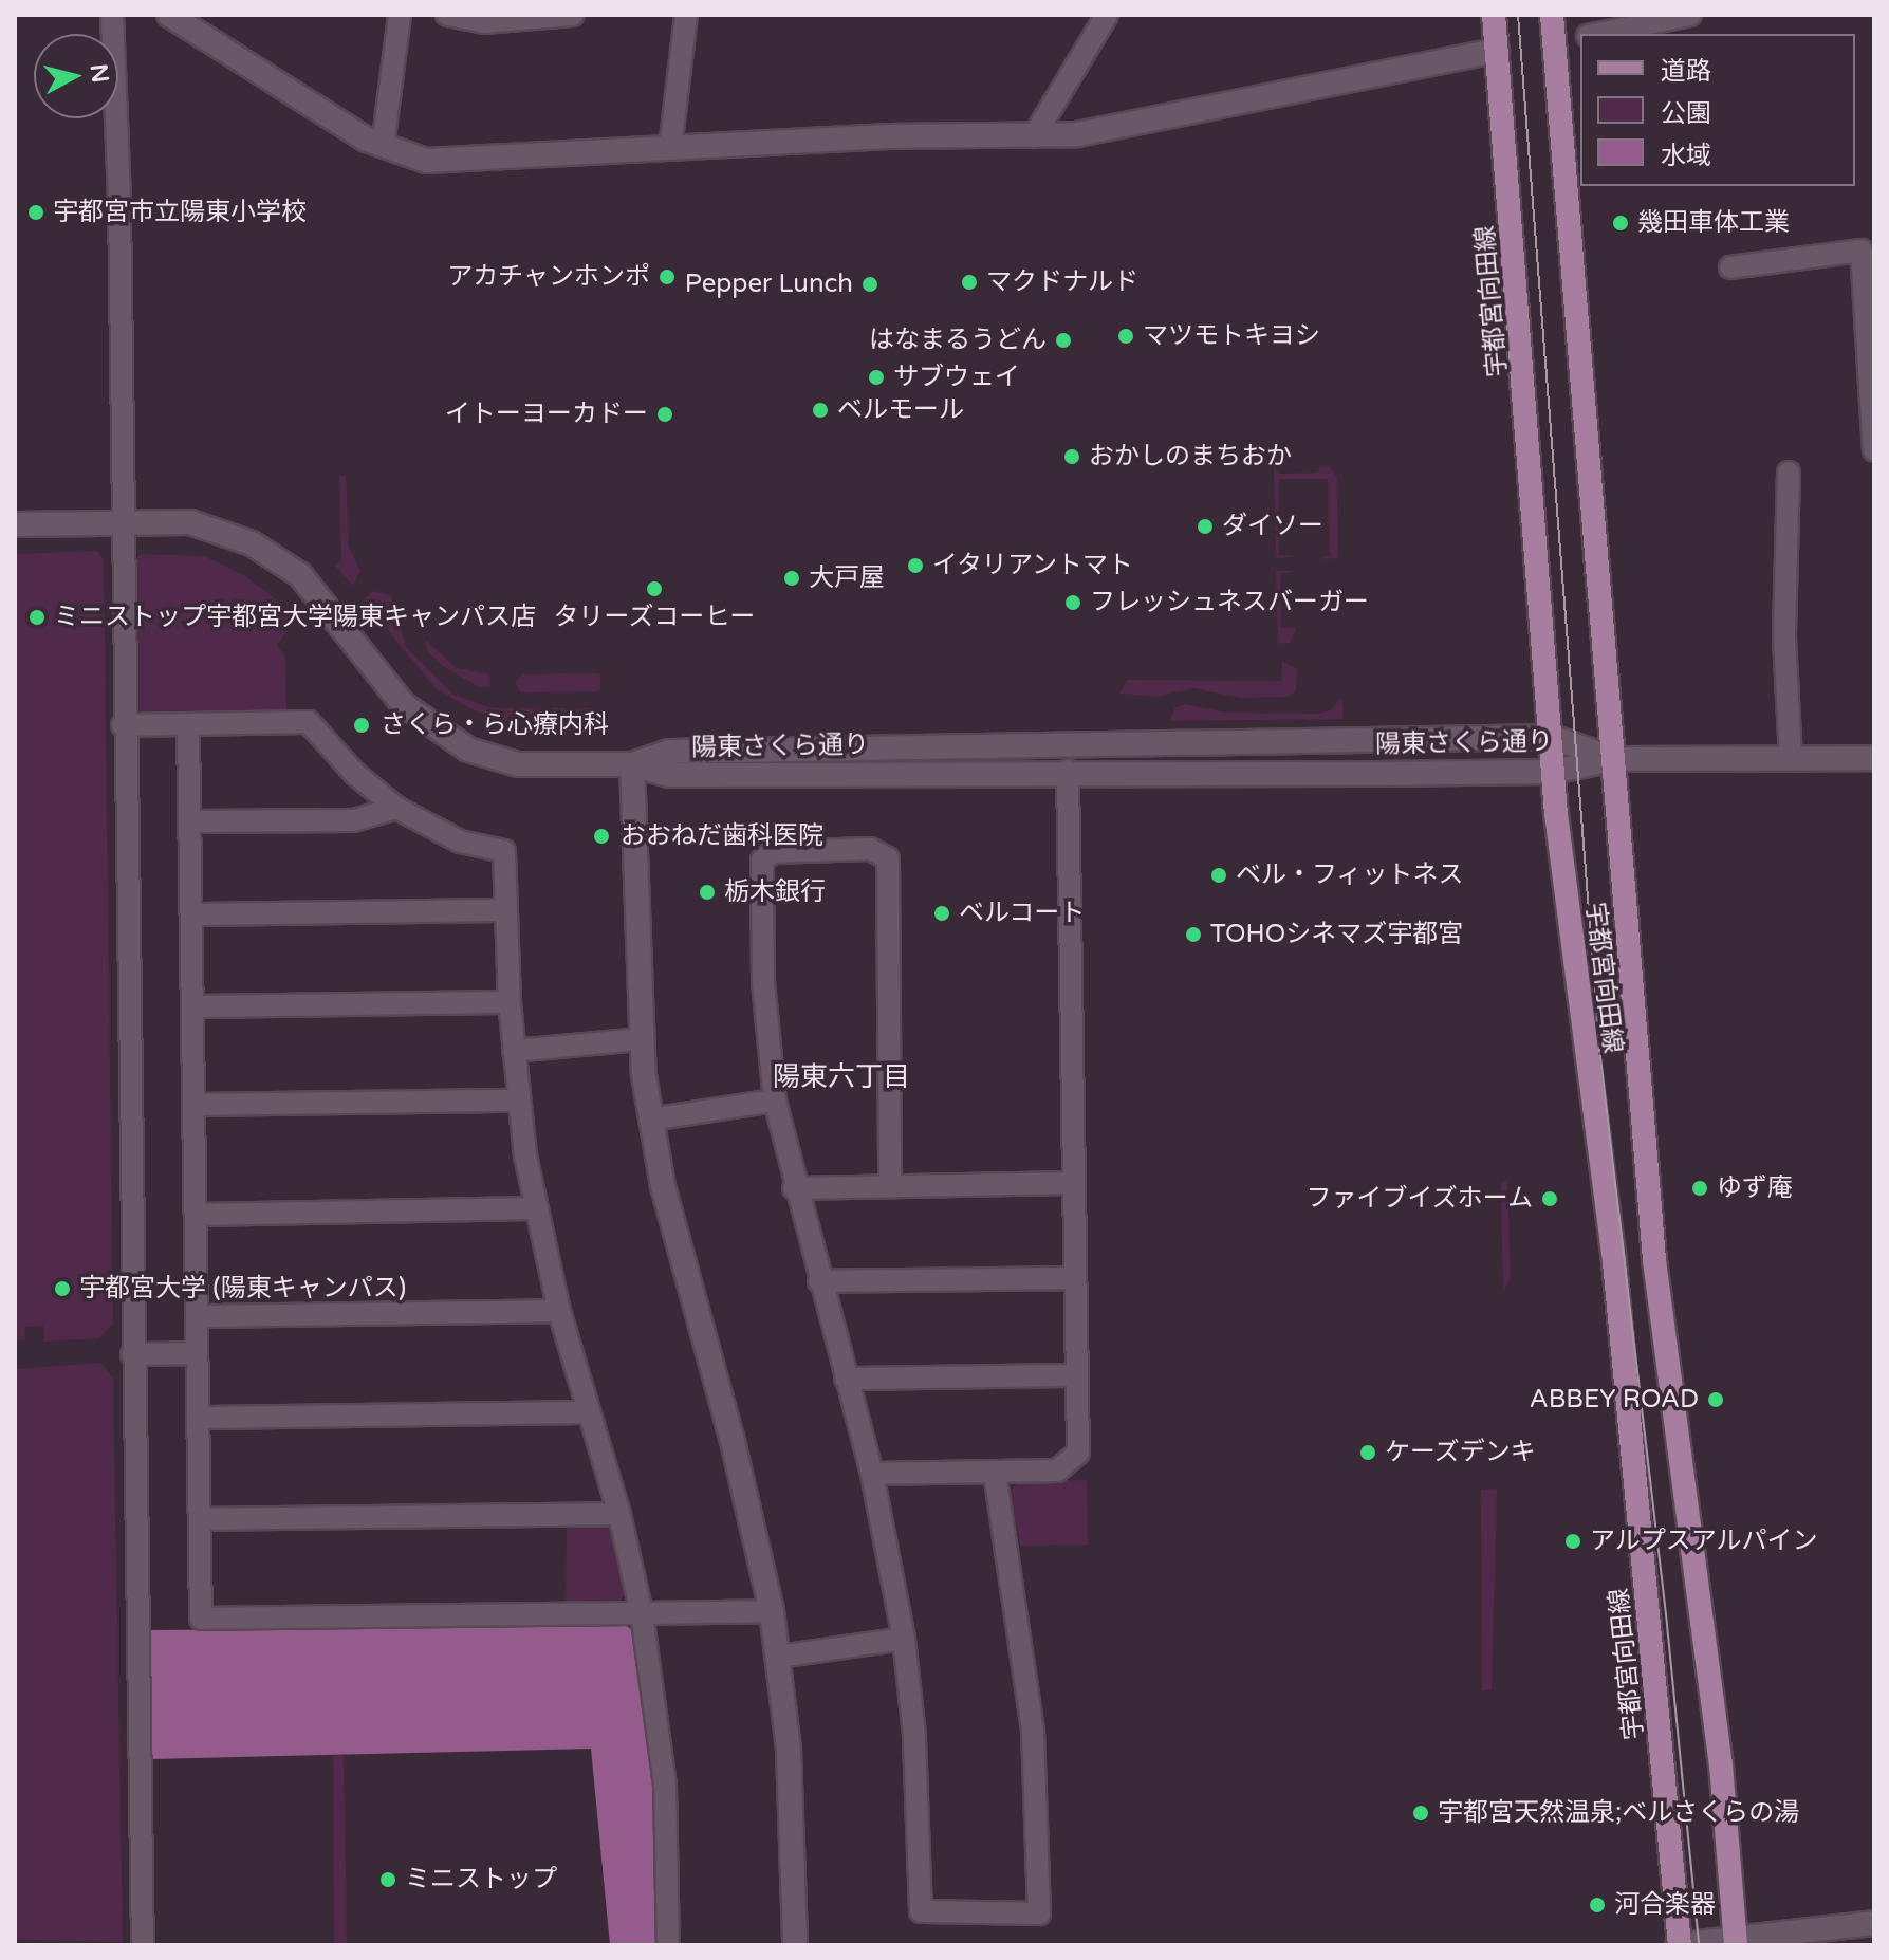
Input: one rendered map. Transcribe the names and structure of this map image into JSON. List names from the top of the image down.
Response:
{
  "streets": {
    "main road": ["宇都宮向田線"],
    "street": ["陽東さくら通り"]
  },
  "crossings": [
    ["宇都宮向田線", "陽東さくら通り"]
  ],
  "districts": ["陽東六丁目"],
  "places": [
    "宇都宮市立陽東小学校",
    "幾田車体工業",
    "アカチャンホンポ",
    "マクドナルド",
    "Pepper Lunch",
    "マツモトキヨシ",
    "はなまるうどん",
    "サブウェイ",
    "ベルモール",
    "イトーヨーカドー",
    "おかしのまちおか",
    "ダイソー",
    "イタリアントマト",
    "大戸屋",
    "タリーズコーヒー",
    "フレッシュネスバーガー",
    "ミニストップ宇都宮大学陽東キャンパス店",
    "さくら・ら心療内科",
    "おおねだ歯科医院",
    "ベル・フィットネス",
    "栃木銀行",
    "ベルコート",
    "TOHOシネマズ宇都宮",
    "ゆず庵",
    "ファイブイズホーム",
    "宇都宮大学 (陽東キャンパス)",
    "ABBEY ROAD",
    "ケーズデンキ",
    "アルプスアルパイン",
    "宇都宮天然温泉;ベルさくらの湯",
    "ミニストップ",
    "河合楽器"
  ],
  "legend": ["道路", "公園", "水域"],
  "north": "right"
}
